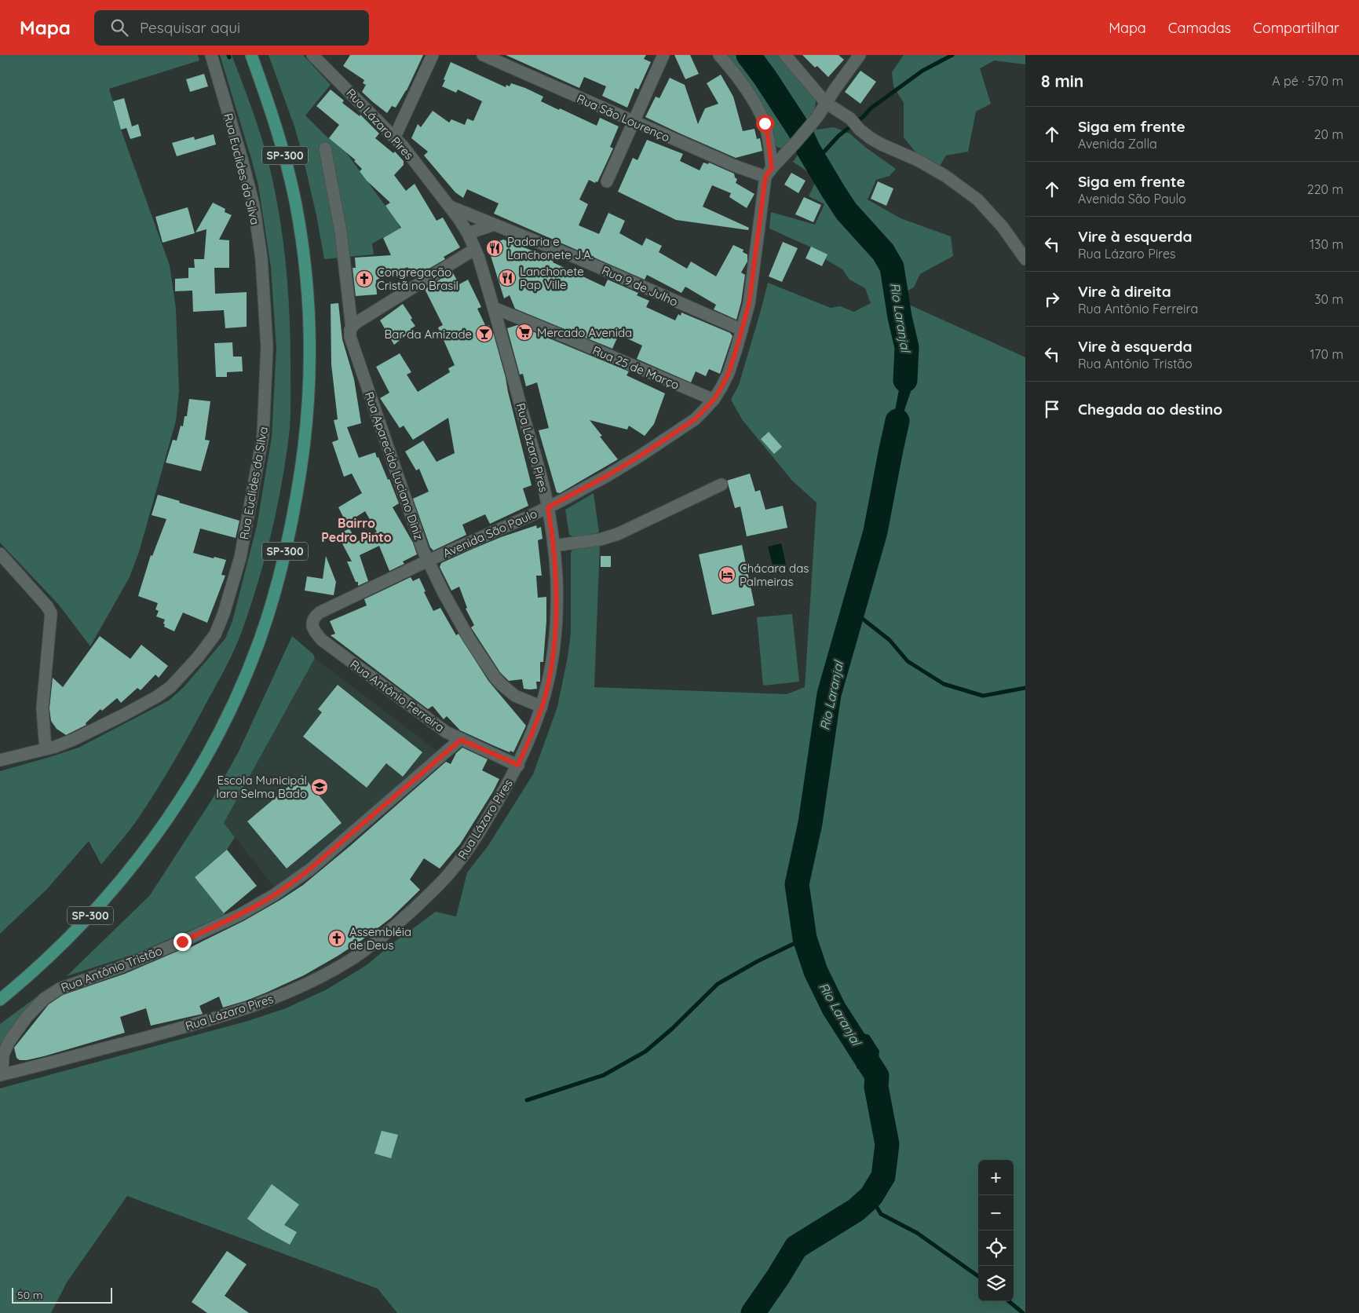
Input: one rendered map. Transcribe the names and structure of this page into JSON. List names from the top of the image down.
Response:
{
  "streets": {
    "main road": ["SP-300"],
    "street": [
      "Rua São Lourenço",
      "Rua Lázaro Pires",
      "Rua Euclides da Silva",
      "Rua 9 de Julho",
      "Rua 25 de Março",
      "Rua Aparecido Luciano Diniz",
      "Avenida São Paulo",
      "Rua Antônio Ferreira",
      "Rua Antônio Tristão"
    ]
  },
  "crossings": [
    ["Rua São Lourenço", "Avenida São Paulo"],
    ["Rua Lázaro Pires", "Rua 9 de Julho"],
    ["Rua Lázaro Pires", "Rua 25 de Março"],
    ["Rua Lázaro Pires", "Rua Aparecido Luciano Diniz"],
    ["Rua Lázaro Pires", "Avenida São Paulo"],
    ["Rua Lázaro Pires", "Rua Antônio Ferreira"],
    ["Rua Lázaro Pires", "Rua Antônio Tristão"],
    ["Rua 9 de Julho", "Avenida São Paulo"],
    ["Rua 25 de Março", "Avenida São Paulo"],
    ["Rua Aparecido Luciano Diniz", "Avenida São Paulo"],
    ["Avenida São Paulo", "Rua Antônio Ferreira"],
    ["Rua Antônio Ferreira", "Rua Antônio Tristão"]
  ],
  "districts": ["Bairro Pedro Pinto"],
  "water": ["Rio Laranjal"],
  "places": {
    "restaurant": ["Padaria e Lanchonete J.A.", "Lanchonete Pap Ville"],
    "church": ["Congregação Cristã no Brasil", "Assembléia de Deus"],
    "supermarket": ["Mercado Avenida"],
    "bar": ["Bar da Amizade"],
    "hotel": ["Chácara das Palmeiras"],
    "school or university": ["Escola Municipal Iara Selma Bado"]
  },
  "scale_bar": "50 m",
  "page": {
    "header": "Mapa",
    "search": "Pesquisar aqui",
    "nav": ["Mapa", "Camadas", "Compartilhar"],
    "heading": ["8 min", "A pé · 570 m"],
    "list": [
      ["Siga em frente", "Avenida Zalla", "20 m"],
      ["Siga em frente", "Avenida São Paulo", "220 m"],
      ["Vire à esquerda", "Rua Lázaro Pires", "130 m"],
      ["Vire à direita", "Rua Antônio Ferreira", "30 m"],
      ["Vire à esquerda", "Rua Antônio Tristão", "170 m"],
      "Chegada ao destino"
    ],
    "map_buttons": ["+", "−"],
    "scale": "50 m"
  }
}
